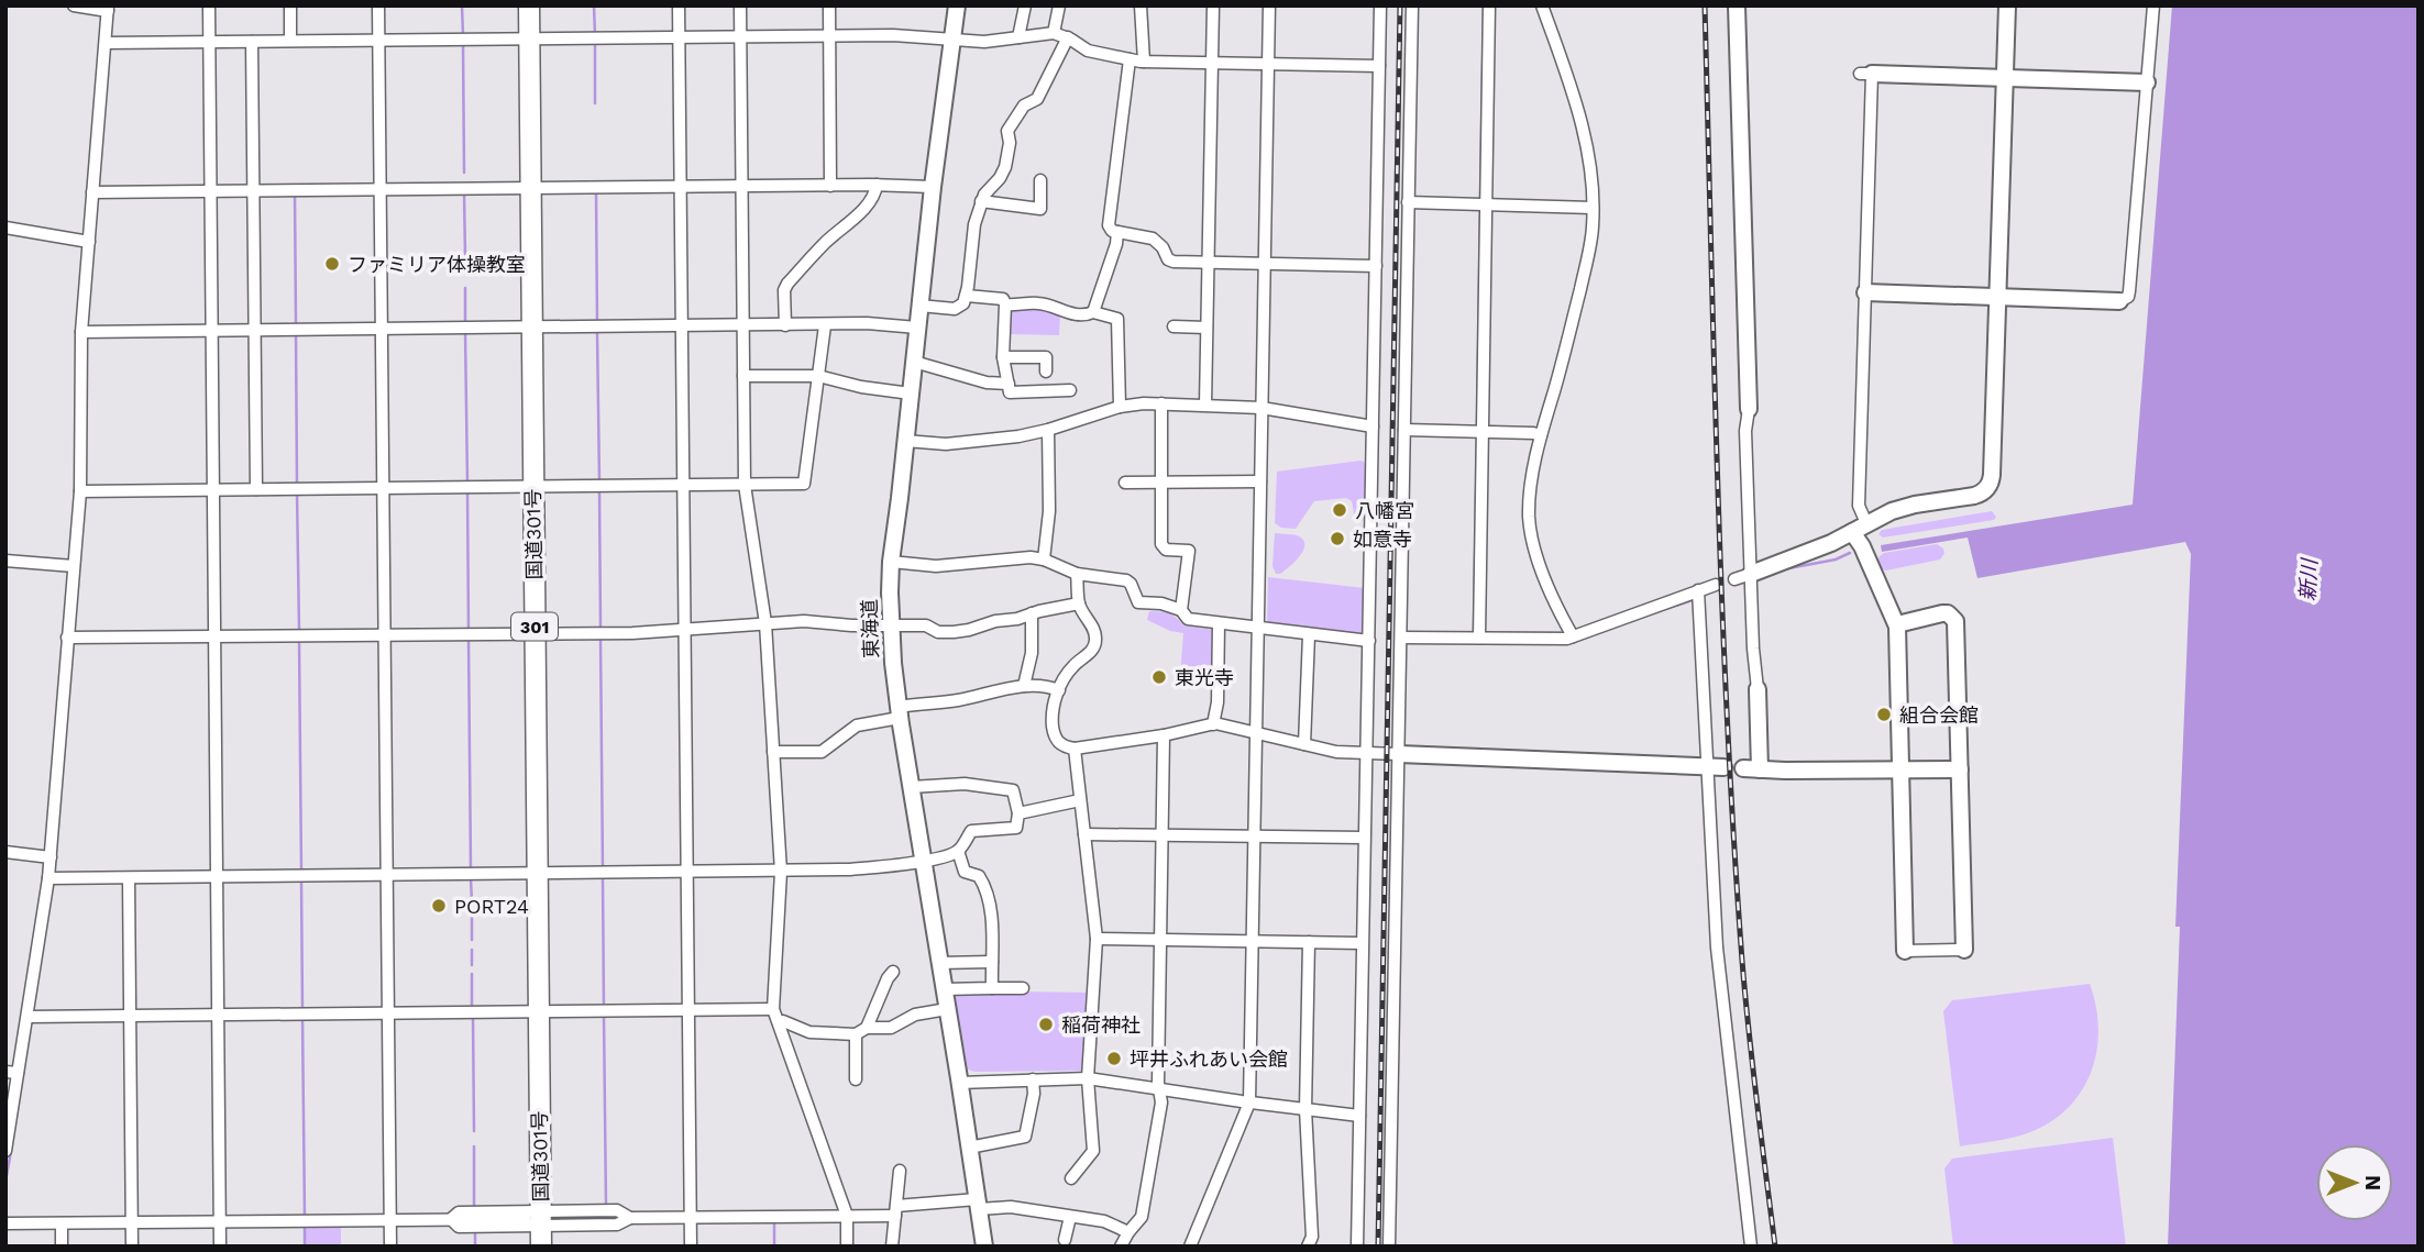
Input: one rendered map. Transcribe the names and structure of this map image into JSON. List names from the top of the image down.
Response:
{
  "streets": {
    "highway": ["国道301号", "301"],
    "street": ["東海道"]
  },
  "water": ["新川"],
  "places": [
    "ファミリア体操教室",
    "八幡宮",
    "如意寺",
    "東光寺",
    "組合会館",
    "PORT24",
    "稲荷神社",
    "坪井ふれあい会館"
  ],
  "north": "right"
}
